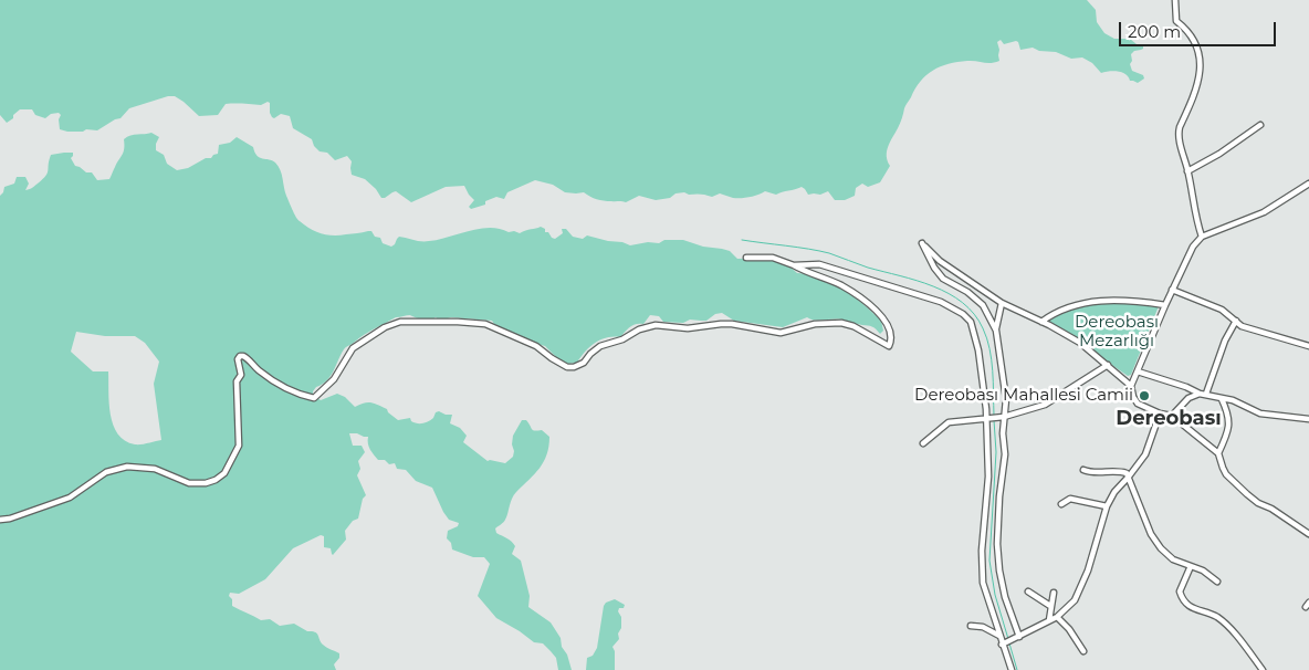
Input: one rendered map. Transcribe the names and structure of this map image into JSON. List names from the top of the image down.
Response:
{
  "districts": ["Dereobası"],
  "parks": ["Dereobası Mezarlığı"],
  "places": ["Dereobası Mahallesi Camii"],
  "scale_bar": "200 m"
}
